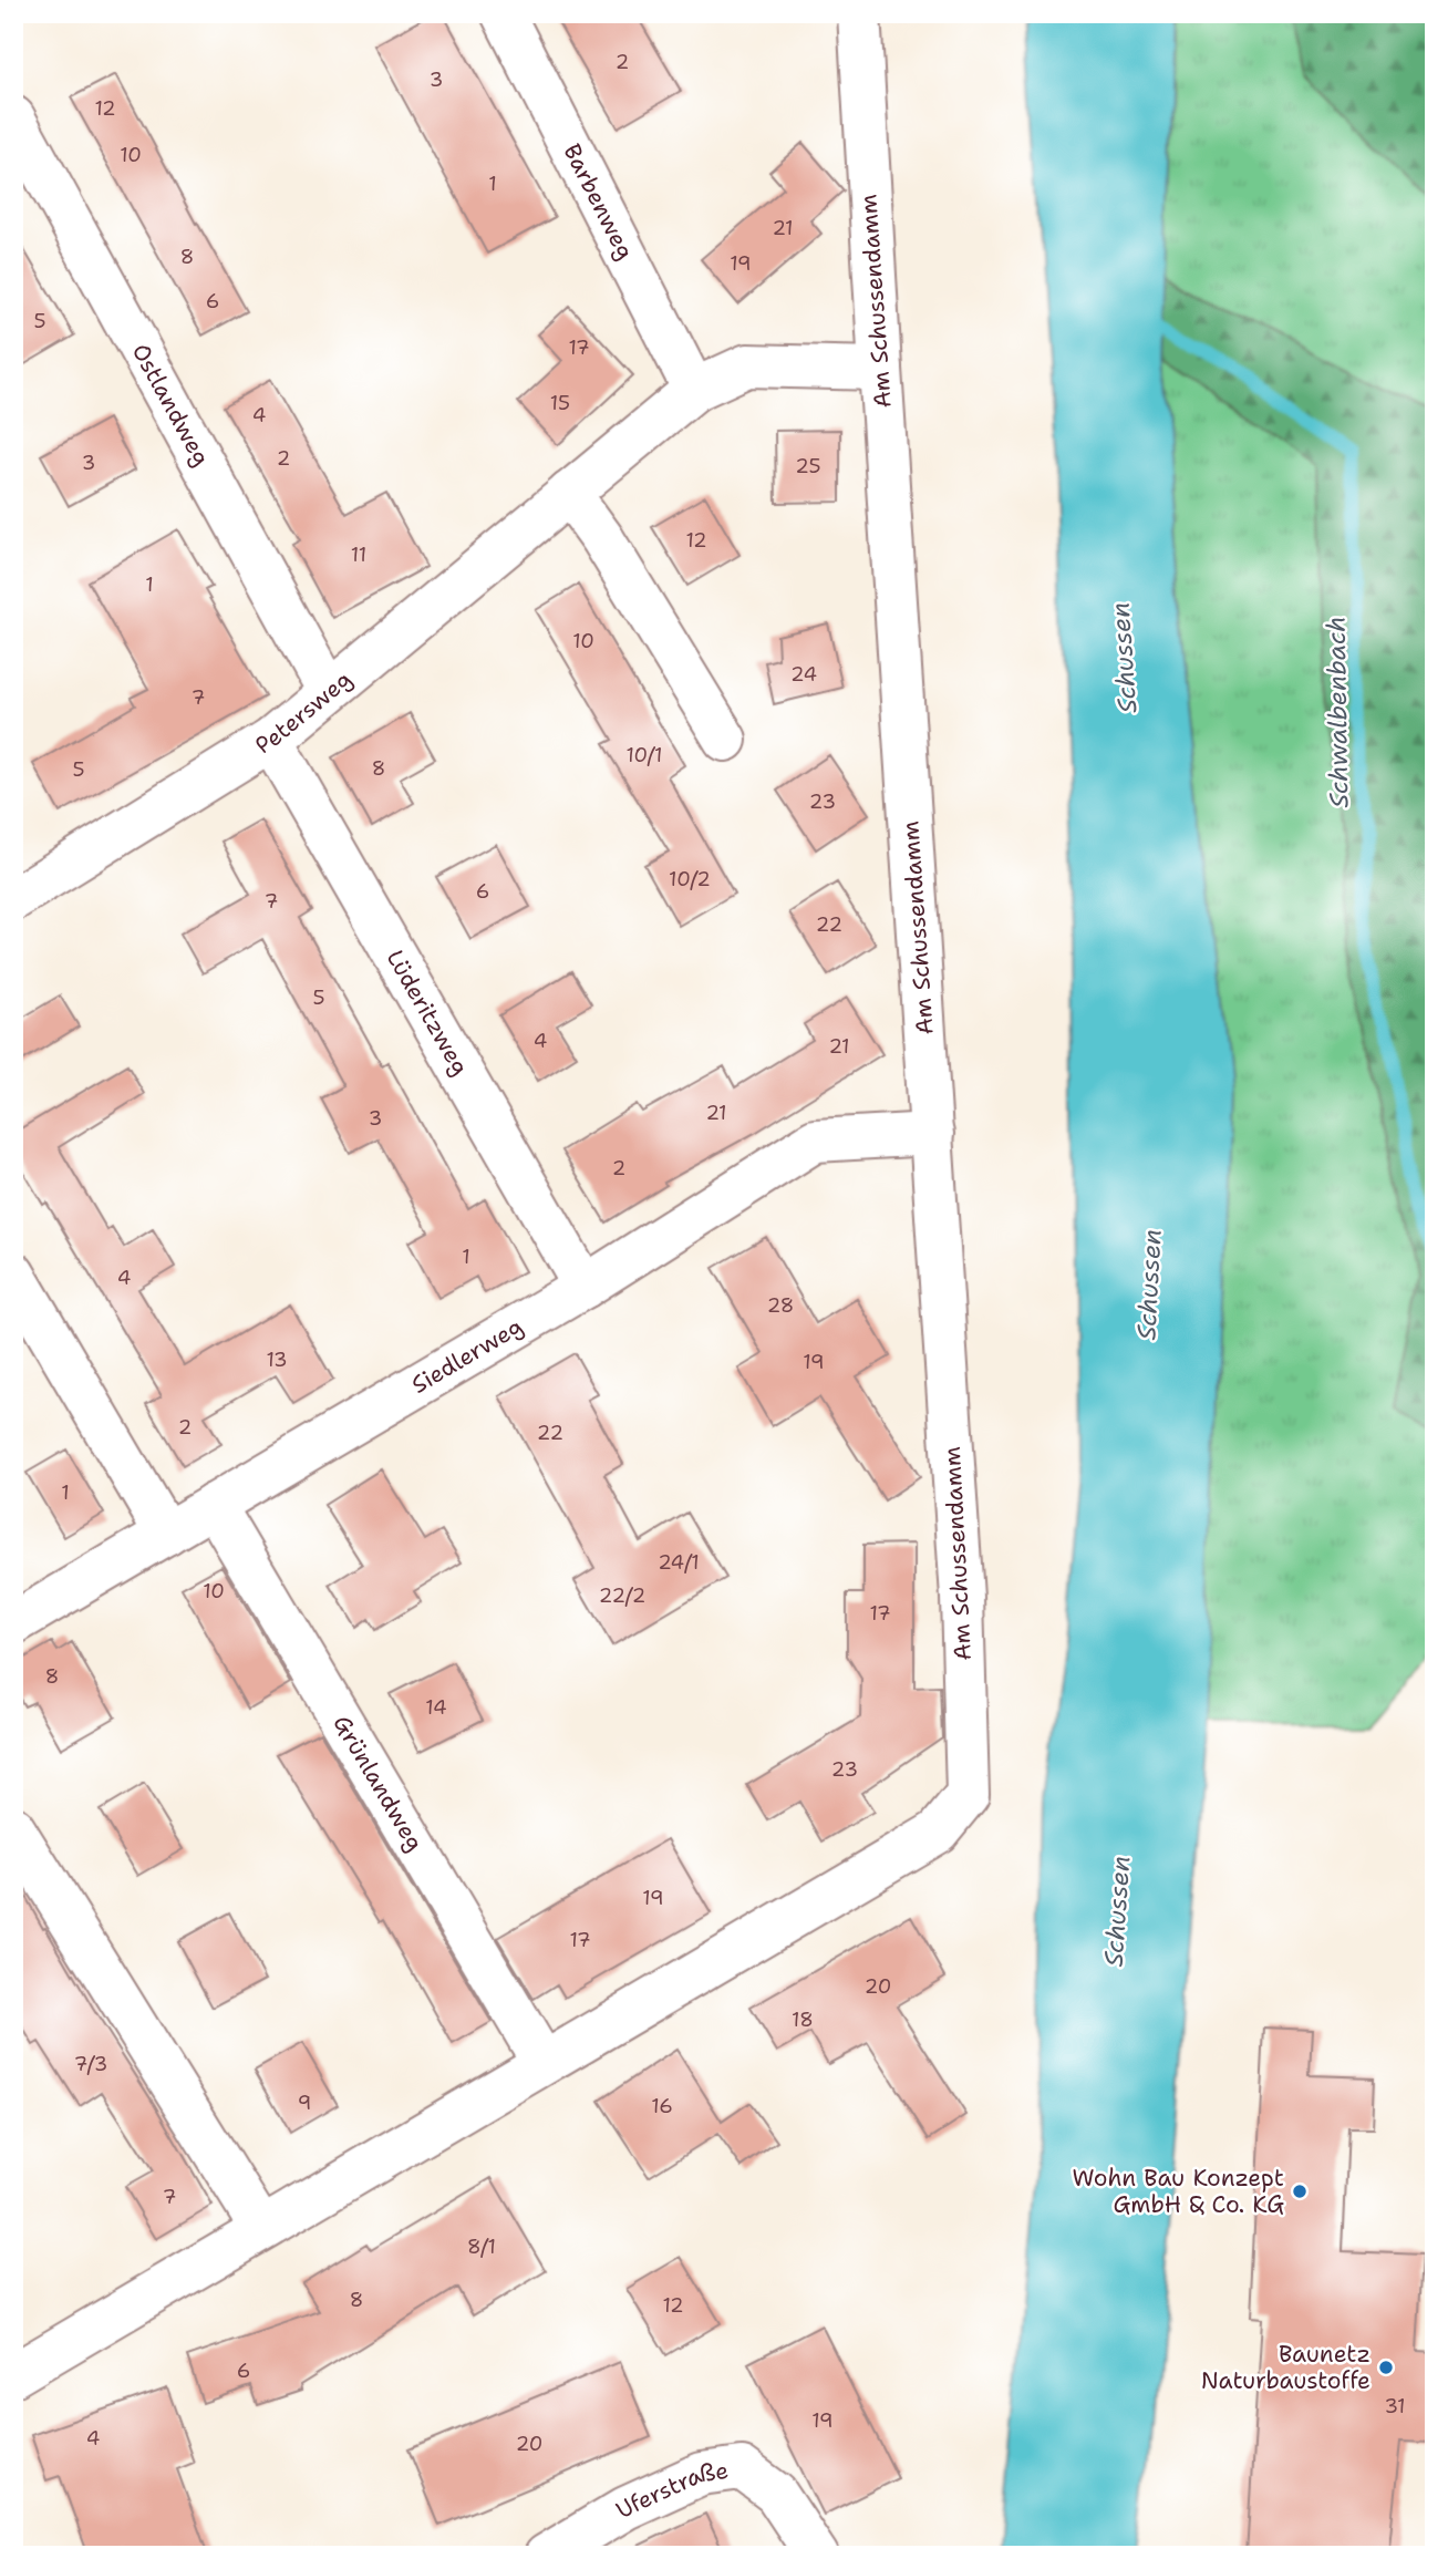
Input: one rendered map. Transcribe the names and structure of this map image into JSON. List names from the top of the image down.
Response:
{
  "streets": {
    "street": [
      "Barbenweg",
      "Am Schussendamm",
      "Ostlandweg",
      "Petersweg",
      "Lüderitzweg",
      "Siedlerweg",
      "Grünlandweg",
      "Uferstraße"
    ]
  },
  "crossings": [
    ["Barbenweg", "Petersweg"],
    ["Am Schussendamm", "Petersweg"],
    ["Am Schussendamm", "Siedlerweg"],
    ["Am Schussendamm", "Grünlandweg"],
    ["Ostlandweg", "Petersweg"],
    ["Petersweg", "Lüderitzweg"],
    ["Lüderitzweg", "Siedlerweg"],
    ["Siedlerweg", "Grünlandweg"]
  ],
  "water": ["Schussen", "Schwalbenbach"],
  "places": ["Wohn Bau Konzept GmbH & Co. KG", "Baunetz Naturbaustoffe"],
  "house_numbers": [
    "2",
    "3",
    "12",
    "10",
    "1",
    "21",
    "8",
    "19",
    "6",
    "5",
    "17",
    "15",
    "4",
    "2",
    "3",
    "25",
    "12",
    "11",
    "1",
    "10",
    "24",
    "7",
    "10/1",
    "8",
    "5",
    "23",
    "10/2",
    "6",
    "7",
    "22",
    "5",
    "4",
    "21",
    "21",
    "3",
    "2",
    "1",
    "4",
    "28",
    "13",
    "19",
    "2",
    "22",
    "1",
    "24/1",
    "10",
    "22/2",
    "17",
    "8",
    "14",
    "23",
    "19",
    "17",
    "20",
    "18",
    "7/3",
    "9",
    "16",
    "7",
    "8/1",
    "8",
    "12",
    "6",
    "31",
    "19",
    "4",
    "20"
  ]
}
